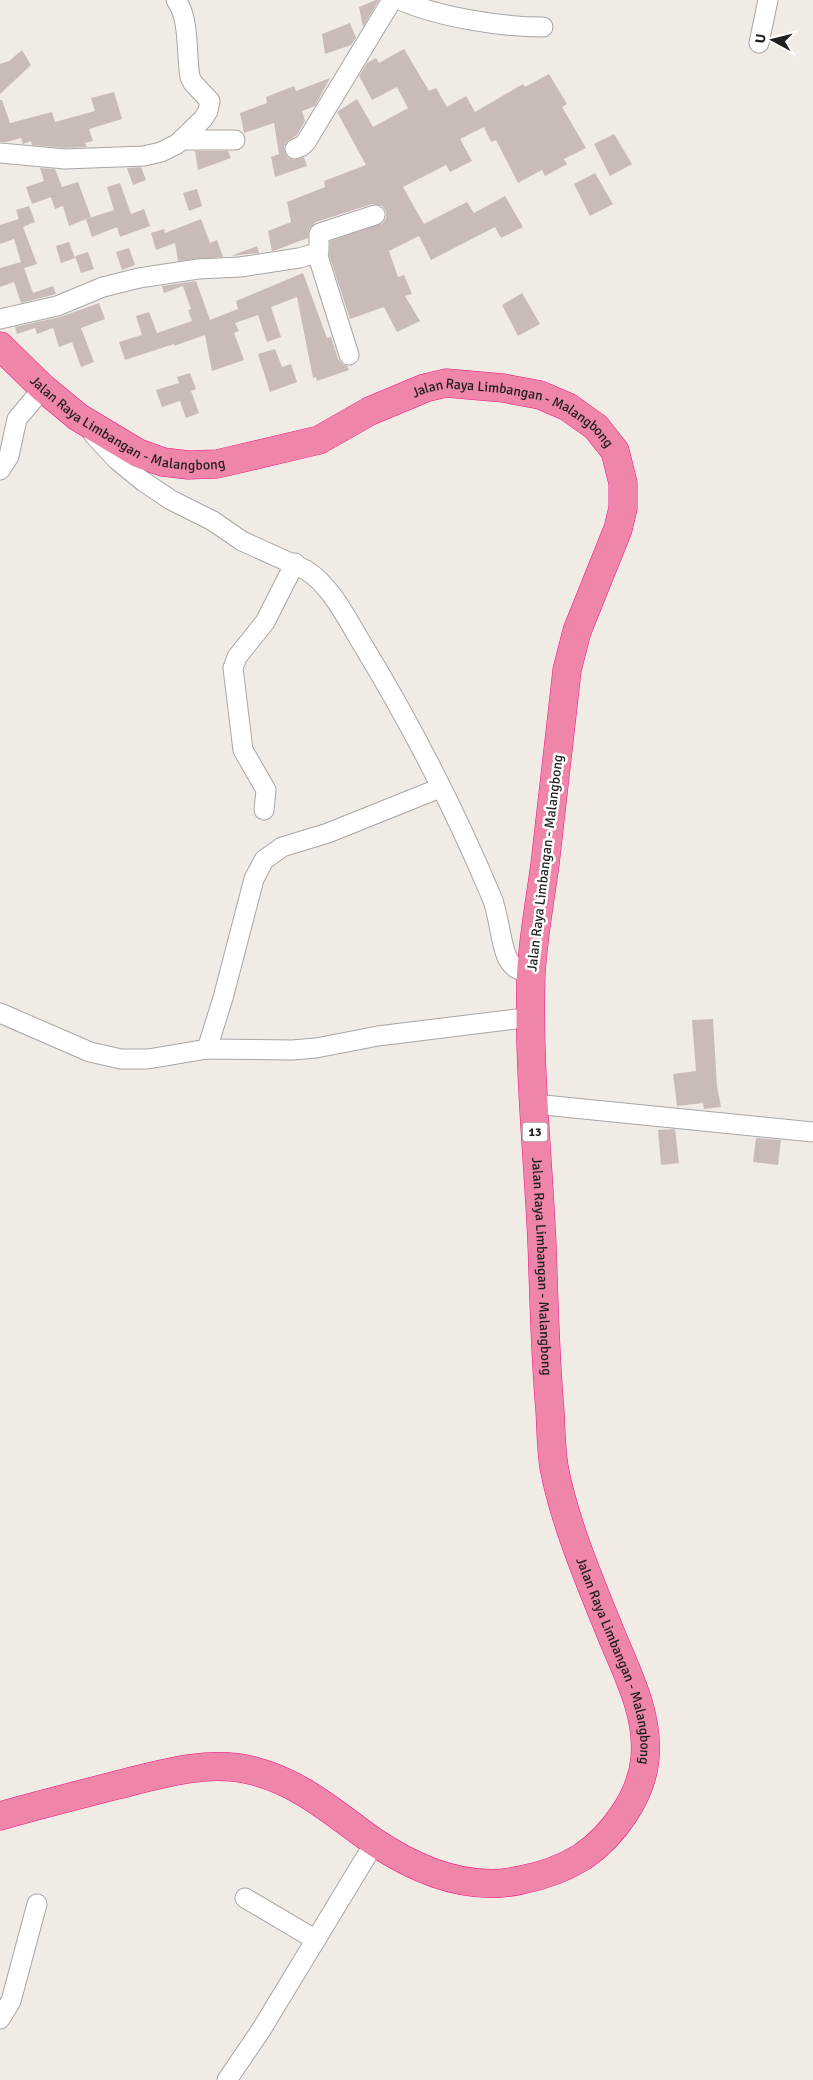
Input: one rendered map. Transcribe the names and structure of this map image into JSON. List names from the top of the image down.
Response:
{
  "streets": {
    "highway": ["Jalan Raya Limbangan - Malangbong", "13"]
  },
  "north": "left"
}
